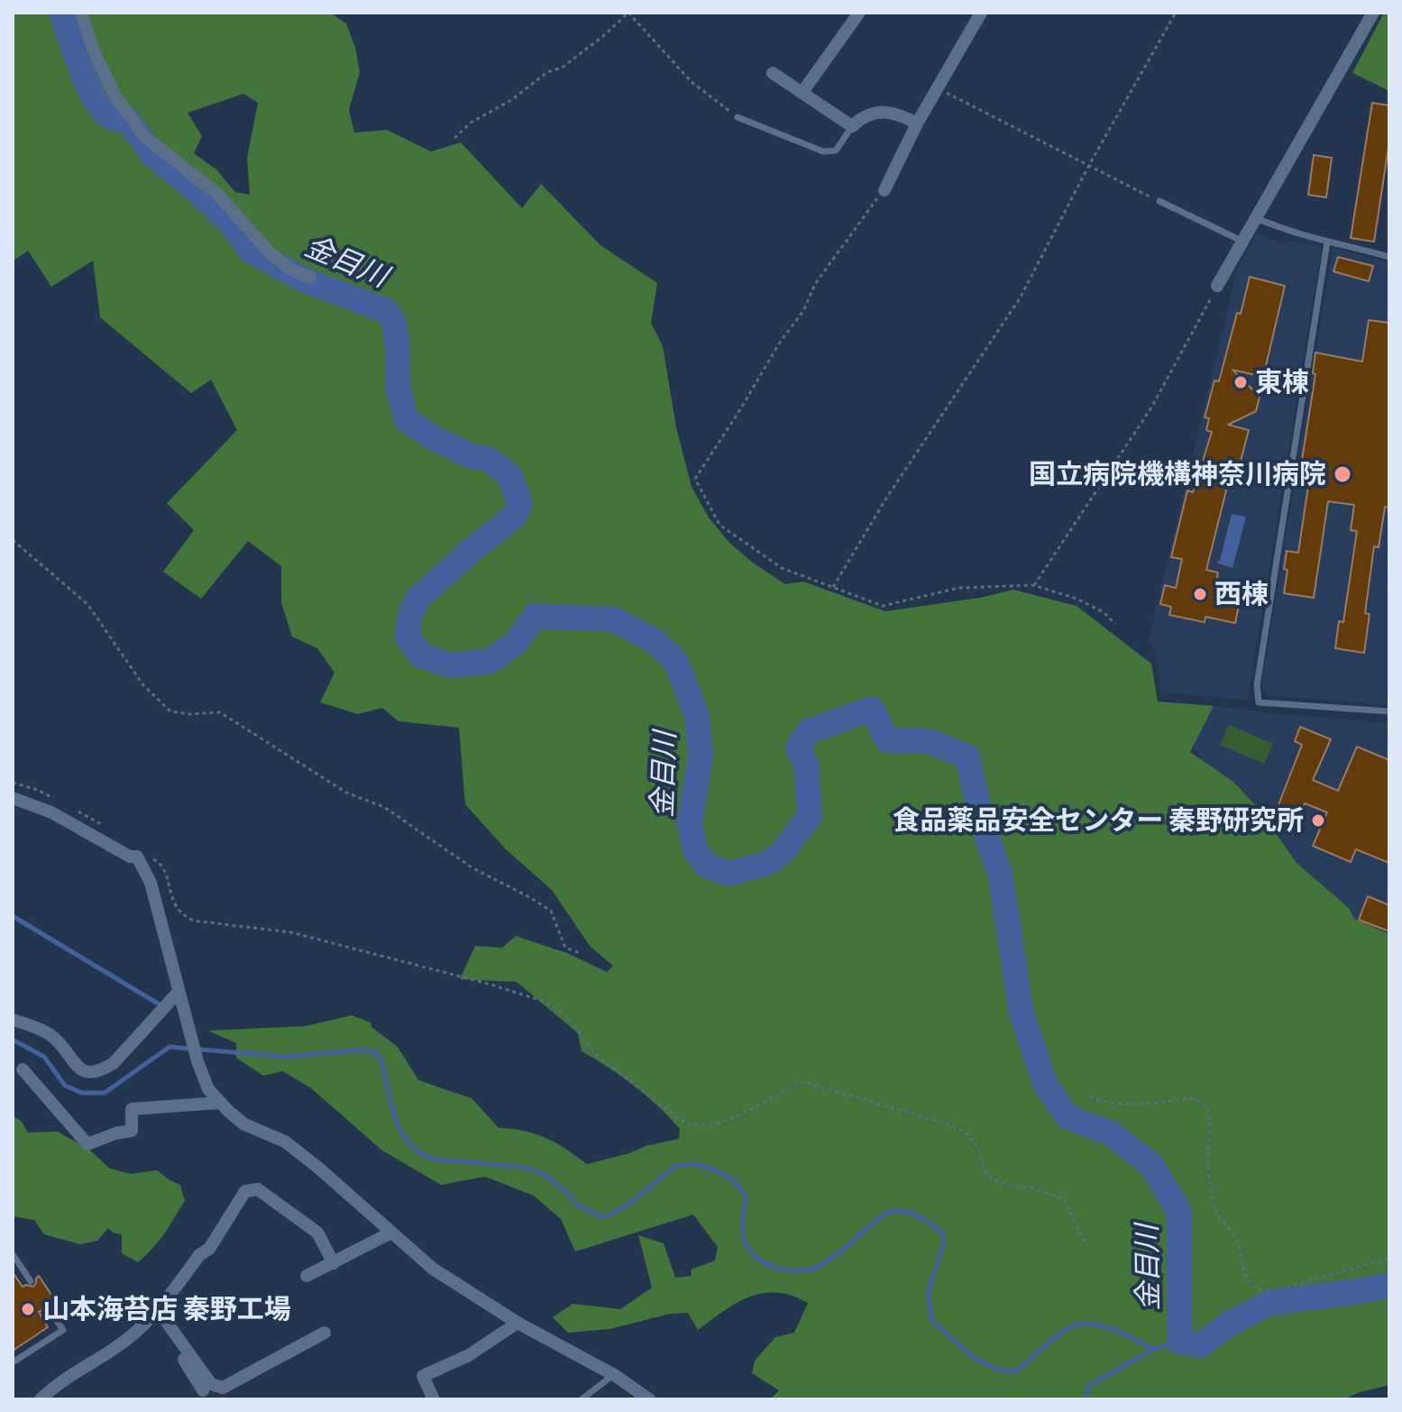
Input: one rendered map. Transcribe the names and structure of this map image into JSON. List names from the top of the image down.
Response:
{
  "water": ["金目川"],
  "places": [
    "東棟",
    "国立病院機構神奈川病院",
    "西棟",
    "食品薬品安全センター 秦野研究所",
    "山本海苔店 秦野工場"
  ]
}
